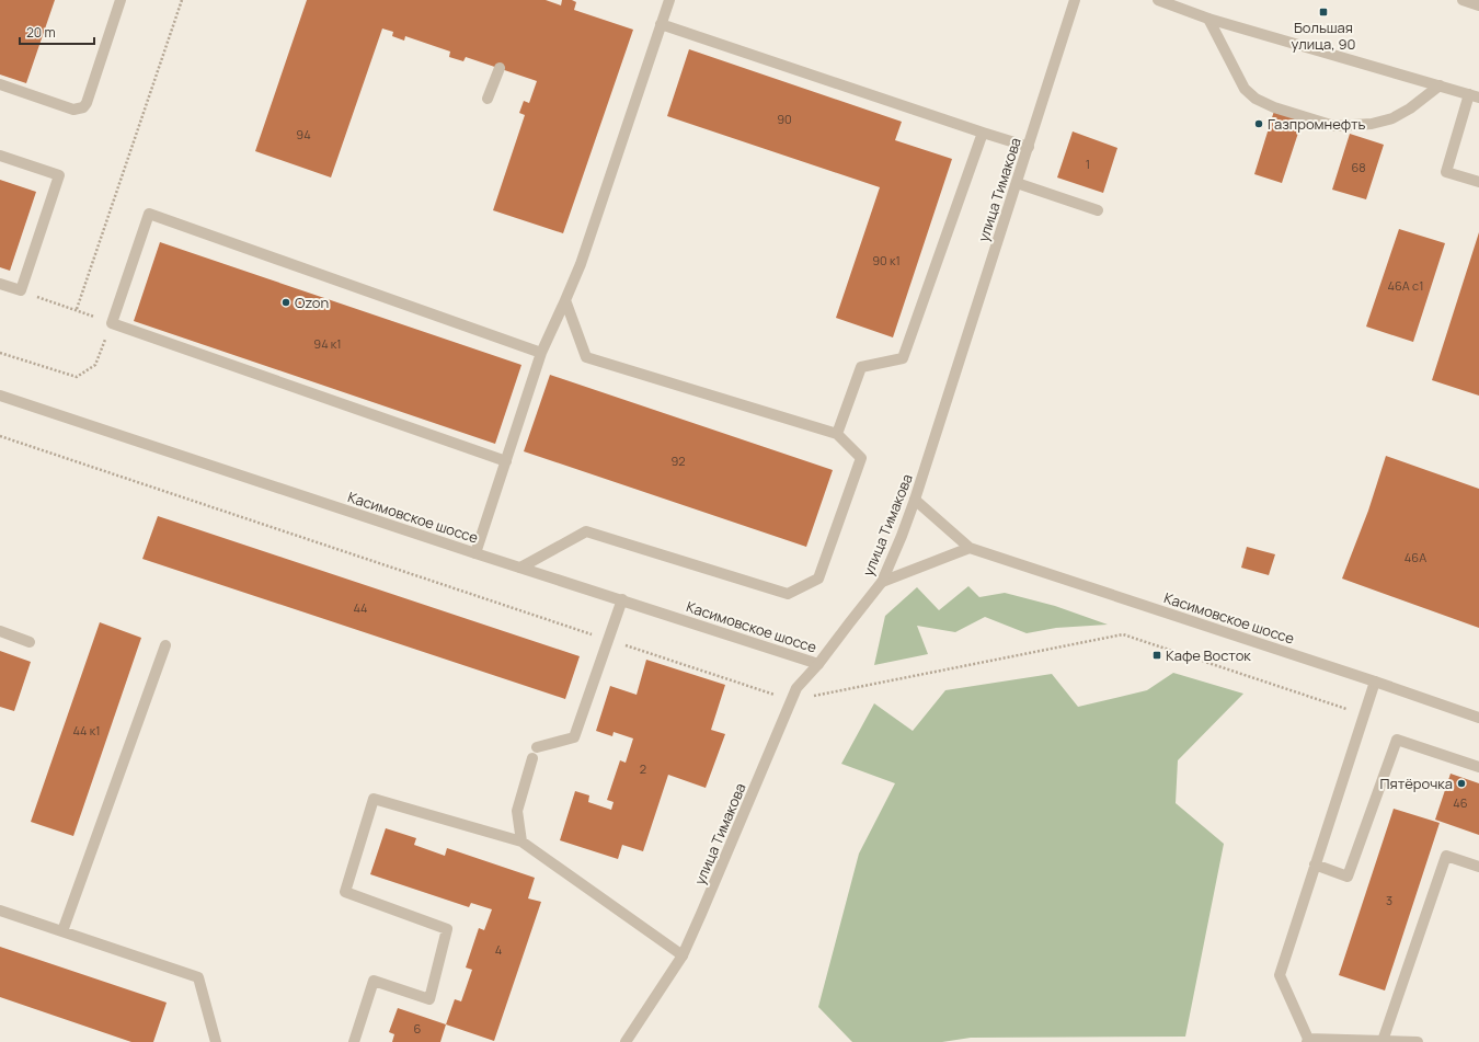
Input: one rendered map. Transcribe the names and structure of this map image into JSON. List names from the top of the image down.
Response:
{
  "streets": {
    "street": ["улица Тимакова", "Касимовское шоссе"]
  },
  "crossings": [
    ["улица Тимакова", "Касимовское шоссе"]
  ],
  "places": {
    "transit": ["Большая улица, 90", "Кафе Восток"],
    "other": ["Газпромнефть", "Ozon", "Пятёрочка"]
  },
  "house_numbers": [
    "90",
    "94",
    "1",
    "68",
    "90 к1",
    "46А с1",
    "94 к1",
    "92",
    "46А",
    "44",
    "44 к1",
    "2",
    "46",
    "3",
    "4",
    "6"
  ],
  "scale_bar": "20 m"
}
